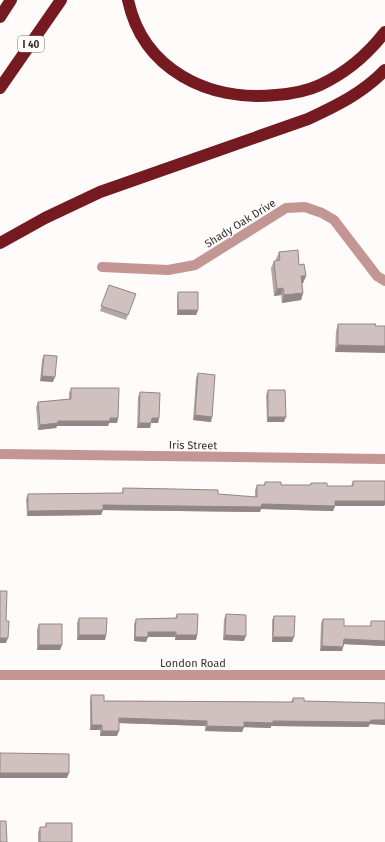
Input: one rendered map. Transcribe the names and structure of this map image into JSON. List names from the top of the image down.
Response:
{
  "streets": {
    "highway": ["I 40"],
    "street": ["Shady Oak Drive", "Iris Street", "London Road"]
  }
}
